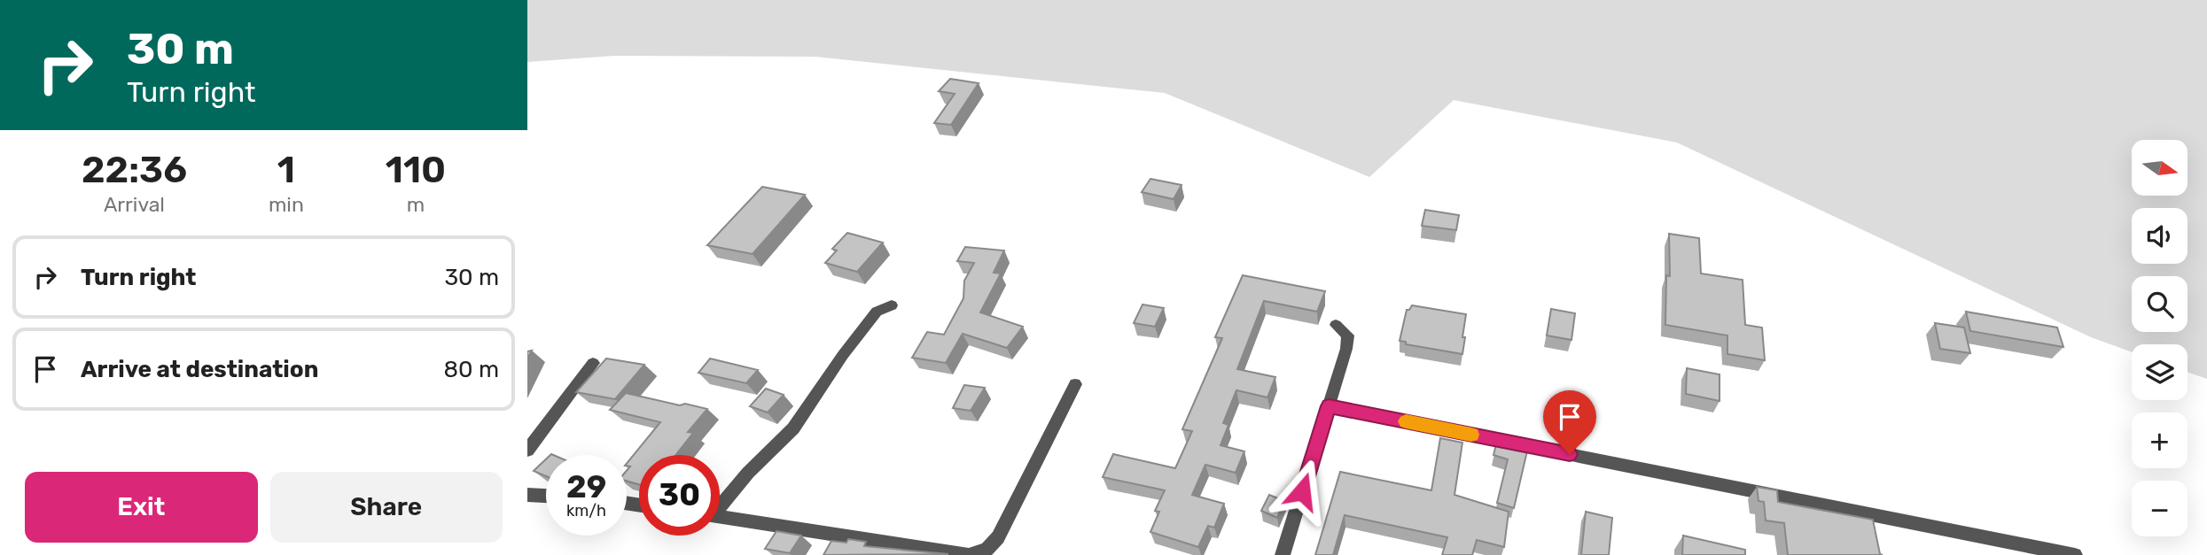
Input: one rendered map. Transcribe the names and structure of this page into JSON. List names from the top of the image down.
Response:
{
  "north": "right",
  "page": {
    "turn": ["30 m", "Turn right"],
    "eta": [
      "22:36",
      "Arrival",
      "1",
      "min",
      "110",
      "m"
    ],
    "map_buttons": ["+", "−"],
    "list": [
      {
        "name": "Turn right",
        "value": "30 m"
      },
      {
        "name": "Arrive at destination",
        "value": "80 m"
      }
    ],
    "speed": "29 km/h",
    "limit": "30",
    "buttons": ["Exit", "Share"]
  }
}
